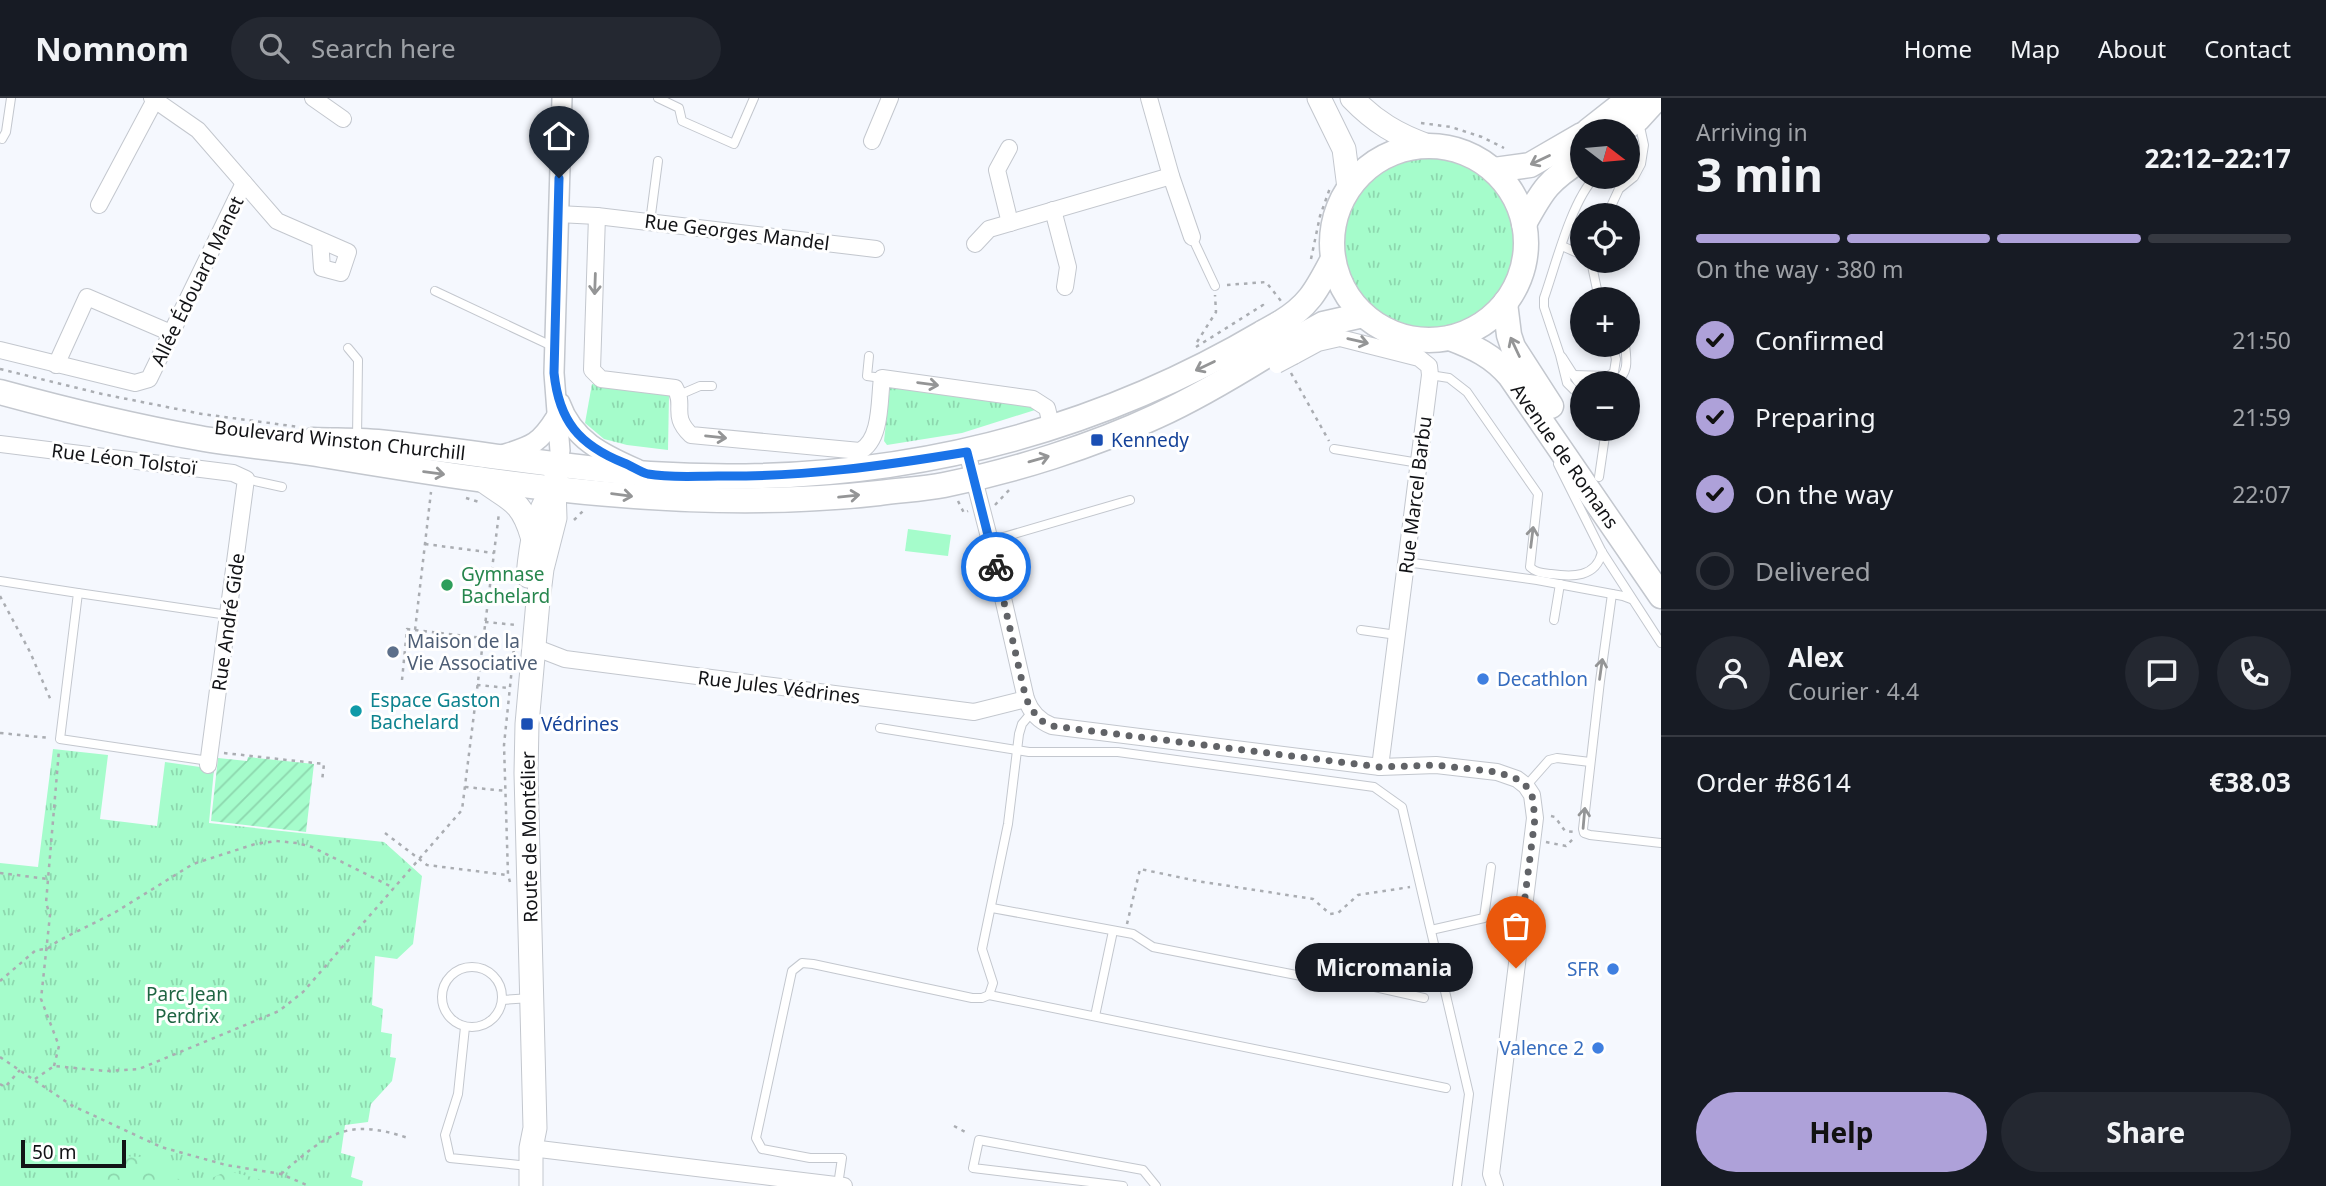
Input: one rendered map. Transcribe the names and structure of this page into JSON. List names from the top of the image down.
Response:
{
  "streets": {
    "main road": ["Boulevard Winston Churchill", "Avenue de Romans", "Route de Montélier"],
    "street": [
      "Rue Georges Mandel",
      "Allée Édouard Manet",
      "Rue Léon Tolstoï",
      "Rue Marcel Barbu",
      "Rue André Gide",
      "Rue Jules Védrines"
    ]
  },
  "crossings": [
    ["Boulevard Winston Churchill", "Route de Montélier"],
    ["Rue Léon Tolstoï", "Rue André Gide"],
    ["Rue Jules Védrines", "Route de Montélier"]
  ],
  "parks": ["Parc Jean Perdrix"],
  "places": {
    "transit": ["Kennedy", "Védrines"],
    "other": [
      "Gymnase Bachelard",
      "Maison de la Vie Associative",
      "Decathlon",
      "Espace Gaston Bachelard",
      "Micromania",
      "SFR",
      "Valence 2"
    ]
  },
  "scale_bar": "50 m",
  "north": "right",
  "page": {
    "header": "Nomnom",
    "search": "Search here",
    "nav": [
      "Home",
      "Map",
      "About",
      "Contact"
    ],
    "heading": ["3 min", "Arriving in", "22:12–22:17"],
    "panel": [
      "Alex",
      "Courier · 4.4",
      "Order #8614",
      "€38.03"
    ],
    "map_buttons": ["+", "−"],
    "bar": "On the way · 380 m",
    "list": [
      ["Confirmed", "21:50"],
      ["Preparing", "21:59"],
      ["On the way", "22:07"],
      "Delivered"
    ],
    "bubble": "Micromania",
    "buttons": ["Help", "Share"],
    "scale": "50 m"
  }
}
